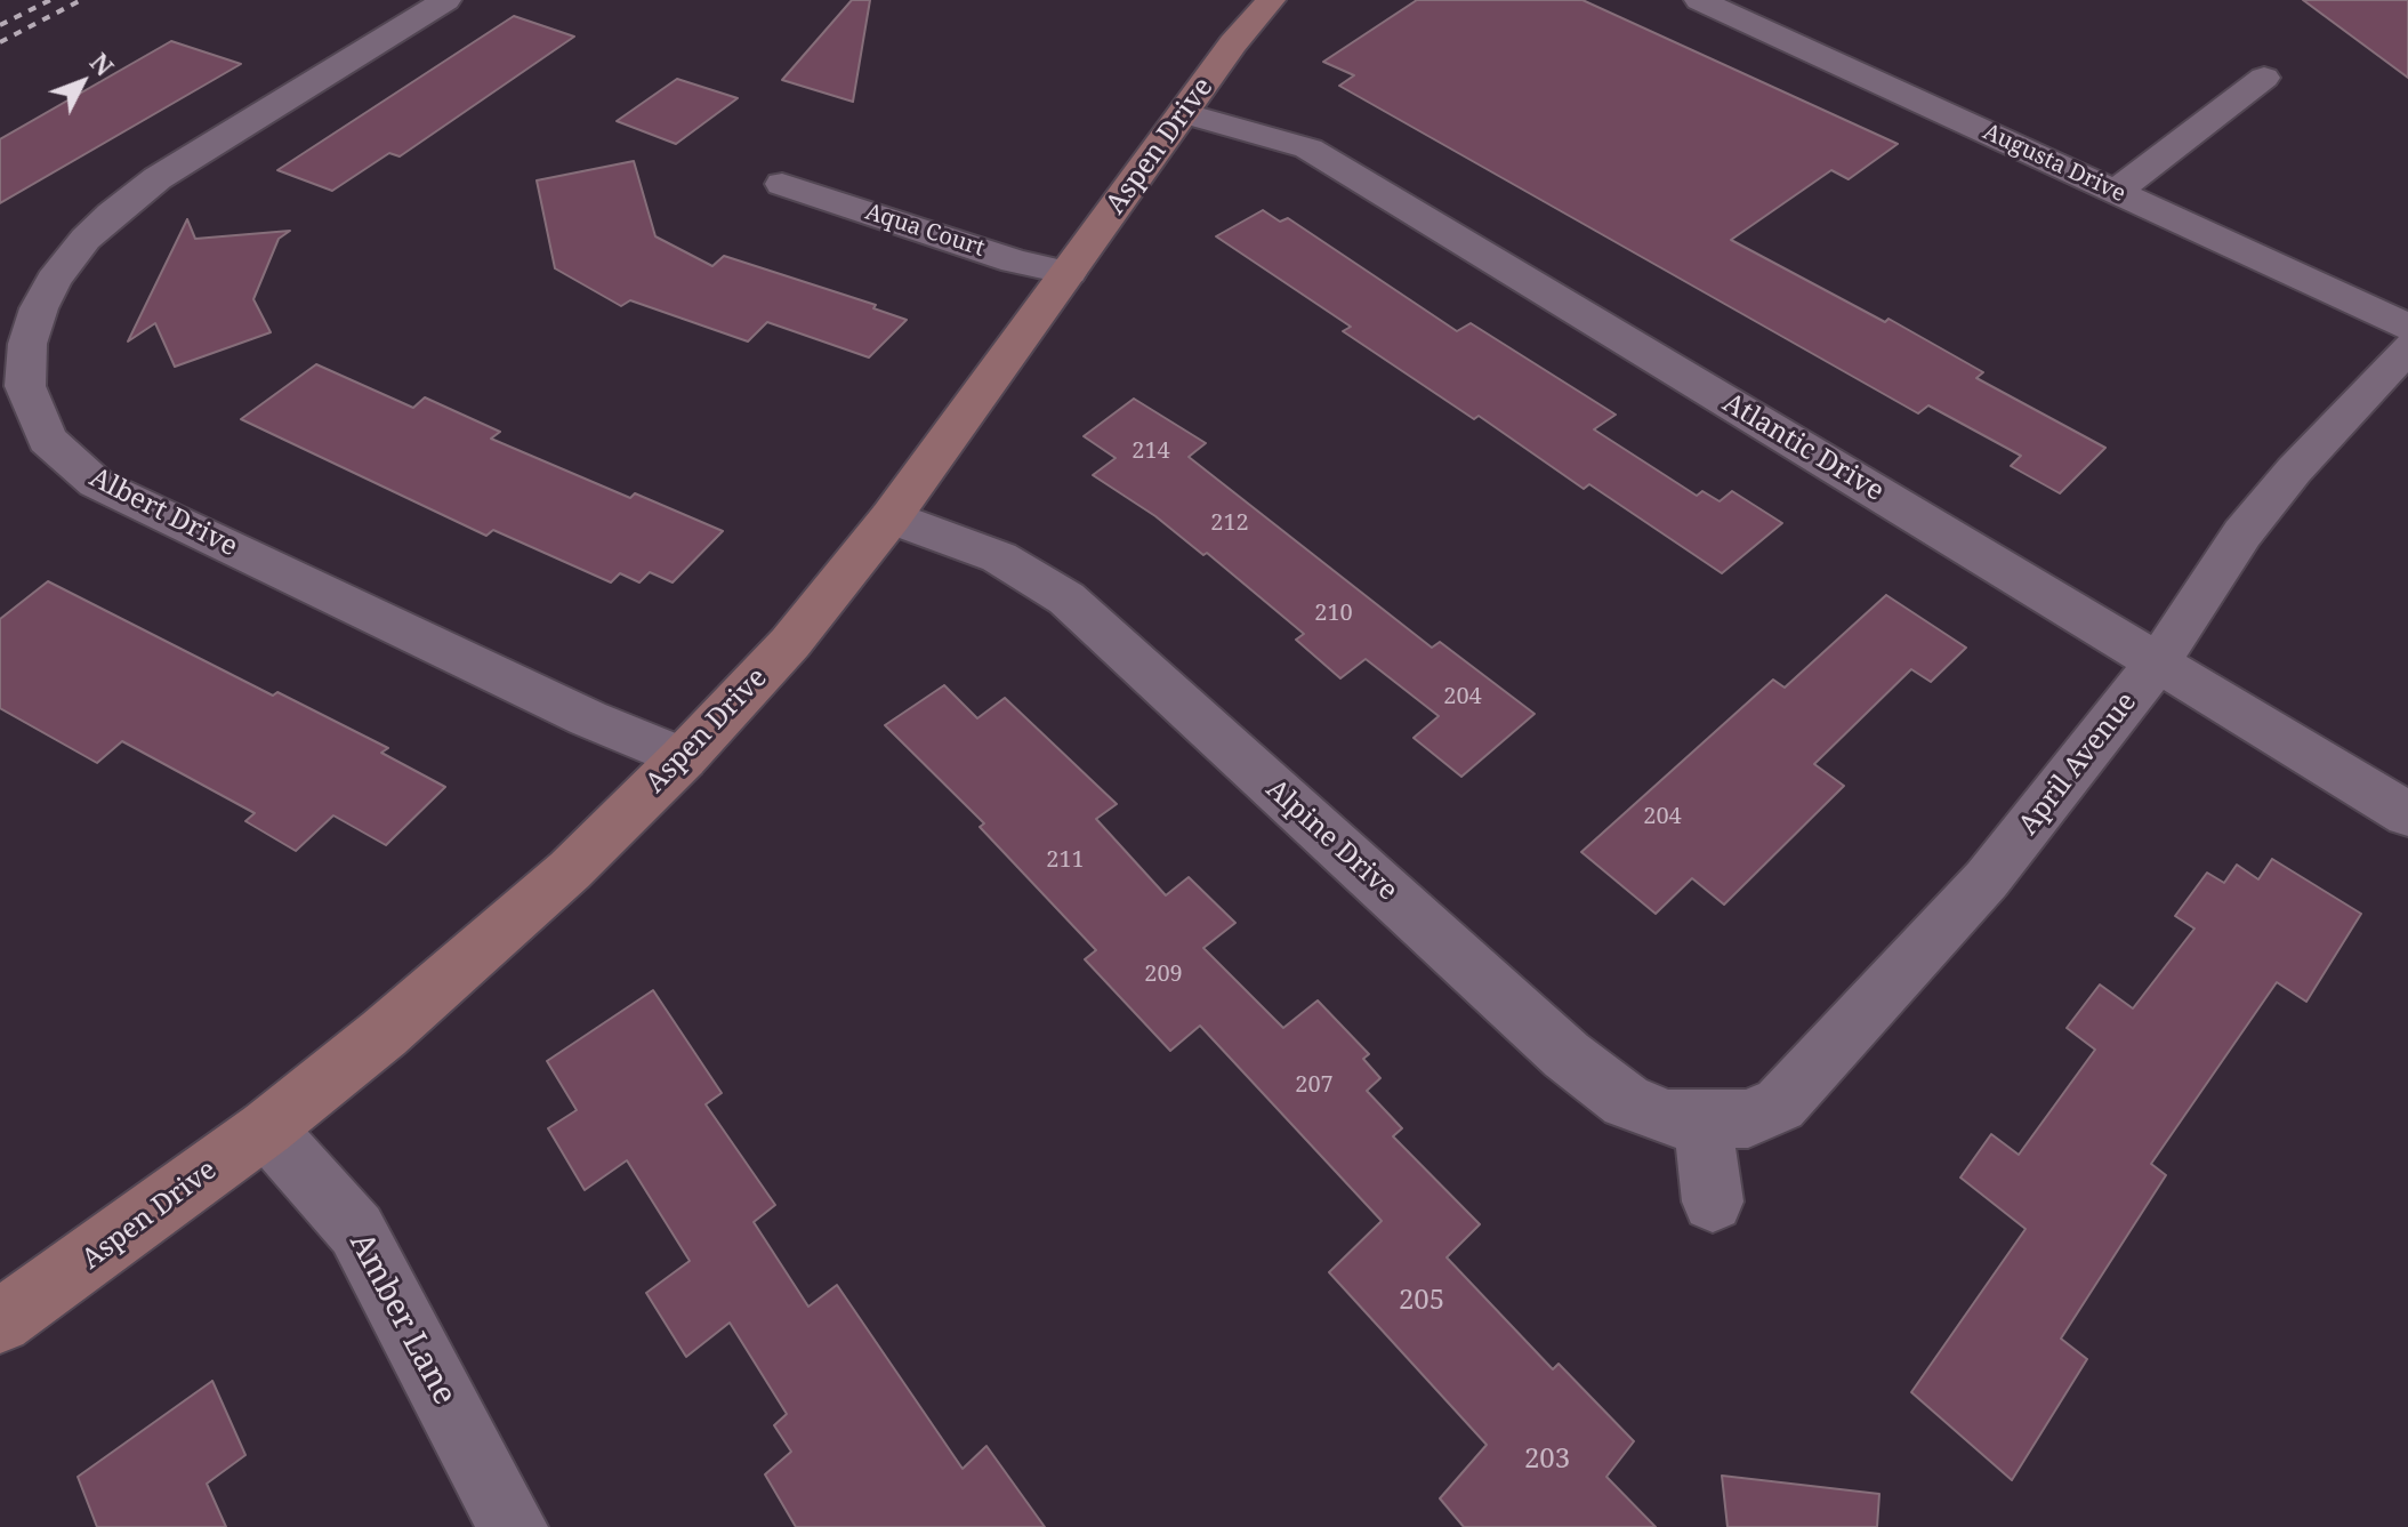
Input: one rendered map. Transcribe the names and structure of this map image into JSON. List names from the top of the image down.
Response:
{
  "streets": {
    "street": [
      "Aspen Drive",
      "Augusta Drive",
      "Aqua Court",
      "Atlantic Drive",
      "Albert Drive",
      "April Avenue",
      "Alpine Drive",
      "Amber Lane"
    ]
  },
  "crossings": [
    ["Aspen Drive", "Aqua Court"],
    ["Aspen Drive", "Atlantic Drive"],
    ["Aspen Drive", "Albert Drive"],
    ["Aspen Drive", "Alpine Drive"],
    ["Aspen Drive", "Amber Lane"],
    ["Atlantic Drive", "April Avenue"],
    ["April Avenue", "Alpine Drive"]
  ],
  "house_numbers": [
    "214",
    "212",
    "210",
    "204",
    "204",
    "211",
    "209",
    "207",
    "205",
    "203"
  ],
  "north": "top right"
}
